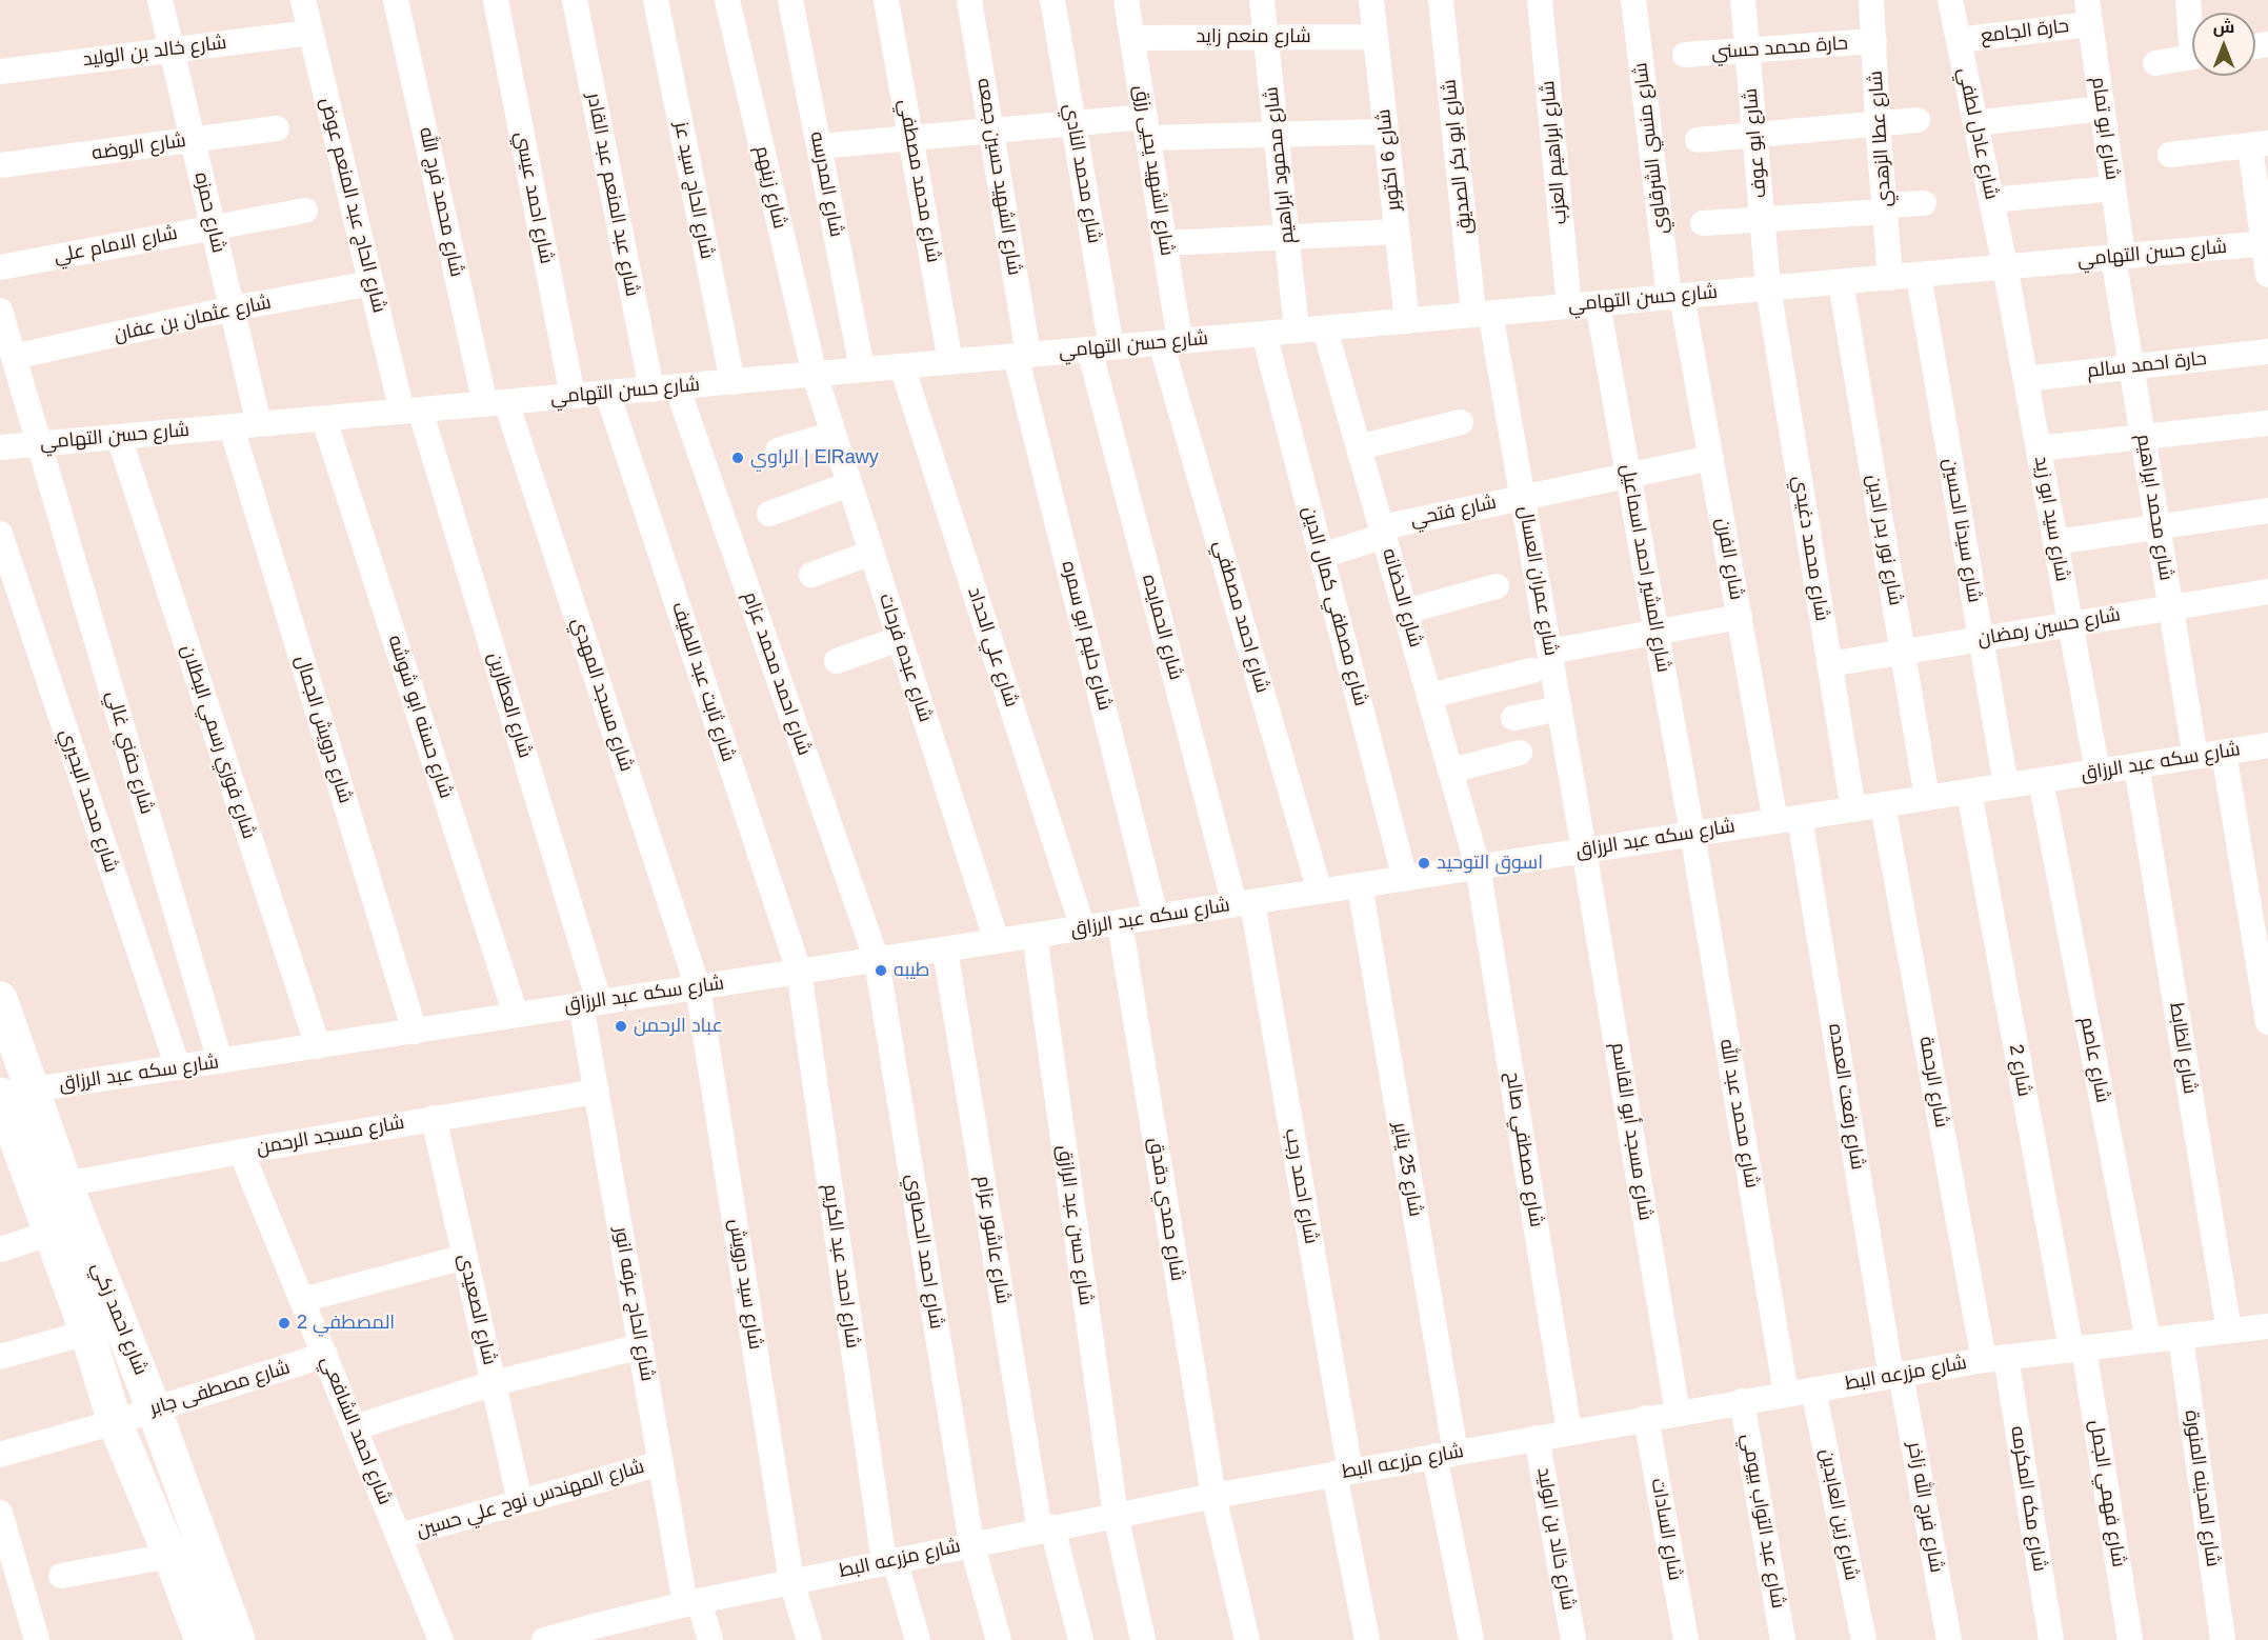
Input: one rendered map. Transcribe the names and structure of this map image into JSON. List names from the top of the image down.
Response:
{
  "streets": {
    "street": [
      "حارة الجامع",
      "شارع منعم زايد",
      "حارة محمد حسني",
      "شارع خالد بن الوليد",
      "شارع ابو تمام",
      "شارع عادل لطفي",
      "شارع عطا الزهدي",
      "شارع ابو عوف",
      "شارع الروضه",
      "شارع منسي الشرقاوي",
      "شارع ابراهيم العزب",
      "شارع ابو بكر الصديق",
      "شارع 6 اكتوبر",
      "شارع محمود ابراهيم",
      "شارع الشهيد يحيى رزق",
      "شارع محمد النادي",
      "شارع الشهيد حسين جمعه",
      "شارع محمد مصطفي",
      "شارع المدرسه",
      "شارع زينهم",
      "شارع الحاج سيد عز",
      "شارع عبد المنعم عبد القادر",
      "شارع احمد عيسي",
      "شارع محمد فرج الله",
      "شارع الحاج عبد المنعم عوض",
      "شارع حمزه",
      "شارع الامام علي",
      "شارع حسن التهامي",
      "شارع عثمان بن عفان",
      "حارة احمد سالم",
      "شارع محمد ابراهيم",
      "شارع فتحي",
      "شارع سيد ابو زيد",
      "شارع سيدنا الحسين",
      "شارع نور بدر الدين",
      "شارع محمد دغيدي",
      "شارع الفرن",
      "شارع المشير احمد اسماعيل",
      "شارع عمران العسال",
      "شارع الحضانه",
      "شارع مصطفي كمال الدين",
      "شارع احمد مصطفي",
      "شارع الحمايده",
      "شارع حسين رمضان",
      "شارع حليم ابو سمره",
      "شارع علي الحداد",
      "شارع عبده فرحات",
      "شارع احمد محمد عزام",
      "شارع ثابت عبد اللطيف",
      "شارع مسجد المهدي",
      "شارع العطارين",
      "شارع حسنه ابو شوشه",
      "شارع درويش الجمال",
      "شارع فوزي رسمي البطلان",
      "شارع حفني غالي",
      "شارع سكه عبد الرزاق",
      "شارع محمد البحيري",
      "شارع الظابط",
      "شارع عاصم",
      "شارع 2",
      "شارع الرحمة",
      "شارع رفعت العمده",
      "شارع محمد عبد الله",
      "شارع مسجد أبو القاسم",
      "شارع مسجد الرحمن",
      "شارع مصطفي صالح",
      "شارع 25 يناير",
      "شارع احمد رجب",
      "شارع حمدي دقدق",
      "شارع حسن عبد الرازق",
      "شارع عاشور عزام",
      "شارع احمد الحصاوي",
      "شارع احمد عبد الكريم",
      "شارع سيد درويش",
      "شارع الحاج عرفه انور",
      "شارع الصعيدى",
      "شارع احمد زكي",
      "شارع مزرعه البط",
      "شارع مصطفى جابر",
      "شارع احمد الشافعي",
      "شارع المدينه المنورة",
      "شارع فهمي الجمل",
      "شارع المهندس نوح علي حسين",
      "شارع مكه المكرمه",
      "شارع فرج الله زاخر",
      "شارع زين العابدين",
      "شارع عبد التواب بيومي",
      "شارع السادات"
    ]
  },
  "crossings": [
    ["حارة الجامع", "شارع ابو تمام"],
    ["حارة الجامع", "شارع عادل لطفي"],
    ["شارع منعم زايد", "شارع 6 اكتوبر"],
    ["شارع منعم زايد", "شارع محمود ابراهيم"],
    ["شارع منعم زايد", "شارع الشهيد يحيى رزق"],
    ["حارة محمد حسني", "شارع عطا الزهدي"],
    ["حارة محمد حسني", "شارع ابو عوف"],
    ["شارع خالد بن الوليد", "شارع الحاج عبد المنعم عوض"],
    ["شارع خالد بن الوليد", "شارع حمزه"],
    ["شارع خالد بن الوليد", "شارع مزرعه البط"],
    ["شارع ابو تمام", "شارع حسن التهامي"],
    ["شارع ابو تمام", "شارع محمد ابراهيم"],
    ["شارع عادل لطفي", "شارع حسن التهامي"],
    ["شارع عادل لطفي", "شارع سيد ابو زيد"],
    ["شارع عطا الزهدي", "شارع حسن التهامي"],
    ["شارع ابو عوف", "شارع حسن التهامي"],
    ["شارع ابو عوف", "شارع محمد دغيدي"],
    ["شارع الروضه", "شارع حمزه"],
    ["شارع منسي الشرقاوي", "شارع حسن التهامي"],
    ["شارع منسي الشرقاوي", "شارع الفرن"],
    ["شارع ابراهيم العزب", "شارع حسن التهامي"],
    ["شارع ابو بكر الصديق", "شارع حسن التهامي"],
    ["شارع ابو بكر الصديق", "شارع عمران العسال"],
    ["شارع 6 اكتوبر", "شارع حسن التهامي"],
    ["شارع محمود ابراهيم", "شارع حسن التهامي"],
    ["شارع الشهيد يحيى رزق", "شارع حسن التهامي"],
    ["شارع الشهيد يحيى رزق", "شارع احمد مصطفي"],
    ["شارع محمد النادي", "شارع حسن التهامي"],
    ["شارع محمد النادي", "شارع الحمايده"],
    ["شارع الشهيد حسين جمعه", "شارع حسن التهامي"],
    ["شارع الشهيد حسين جمعه", "شارع حليم ابو سمره"],
    ["شارع محمد مصطفي", "شارع حسن التهامي"],
    ["شارع المدرسه", "شارع حسن التهامي"],
    ["شارع زينهم", "شارع حسن التهامي"],
    ["شارع زينهم", "شارع عبده فرحات"],
    ["شارع الحاج سيد عز", "شارع حسن التهامي"],
    ["شارع عبد المنعم عبد القادر", "شارع حسن التهامي"],
    ["شارع احمد عيسي", "شارع حسن التهامي"],
    ["شارع محمد فرج الله", "شارع حسن التهامي"],
    ["شارع محمد فرج الله", "شارع مسجد المهدي"],
    ["شارع الحاج عبد المنعم عوض", "شارع حسن التهامي"],
    ["شارع الحاج عبد المنعم عوض", "شارع عثمان بن عفان"],
    ["شارع الحاج عبد المنعم عوض", "شارع العطارين"],
    ["شارع حمزه", "شارع الامام علي"],
    ["شارع حمزه", "شارع حسن التهامي"],
    ["شارع حمزه", "شارع عثمان بن عفان"],
    ["شارع حسن التهامي", "شارع محمد ابراهيم"],
    ["شارع حسن التهامي", "شارع سيد ابو زيد"],
    ["شارع حسن التهامي", "شارع سيدنا الحسين"],
    ["شارع حسن التهامي", "شارع نور بدر الدين"],
    ["شارع حسن التهامي", "شارع محمد دغيدي"],
    ["شارع حسن التهامي", "شارع الفرن"],
    ["شارع حسن التهامي", "شارع المشير احمد اسماعيل"],
    ["شارع حسن التهامي", "شارع عمران العسال"],
    ["شارع حسن التهامي", "شارع الحضانه"],
    ["شارع حسن التهامي", "شارع مصطفي كمال الدين"],
    ["شارع حسن التهامي", "شارع احمد مصطفي"],
    ["شارع حسن التهامي", "شارع الحمايده"],
    ["شارع حسن التهامي", "شارع حليم ابو سمره"],
    ["شارع حسن التهامي", "شارع علي الحداد"],
    ["شارع حسن التهامي", "شارع عبده فرحات"],
    ["شارع حسن التهامي", "شارع احمد محمد عزام"],
    ["شارع حسن التهامي", "شارع ثابت عبد اللطيف"],
    ["شارع حسن التهامي", "شارع مسجد المهدي"],
    ["شارع حسن التهامي", "شارع العطارين"],
    ["شارع حسن التهامي", "شارع حسنه ابو شوشه"],
    ["شارع حسن التهامي", "شارع درويش الجمال"],
    ["شارع حسن التهامي", "شارع فوزي رسمي البطلان"],
    ["شارع حسن التهامي", "شارع حفني غالي"],
    ["شارع عثمان بن عفان", "شارع حفني غالي"],
    ["حارة احمد سالم", "شارع محمد ابراهيم"],
    ["حارة احمد سالم", "شارع سيد ابو زيد"],
    ["شارع محمد ابراهيم", "شارع حسين رمضان"],
    ["شارع محمد ابراهيم", "شارع سكه عبد الرزاق"],
    ["شارع فتحي", "شارع الفرن"],
    ["شارع فتحي", "شارع المشير احمد اسماعيل"],
    ["شارع فتحي", "شارع عمران العسال"],
    ["شارع فتحي", "شارع الحضانه"],
    ["شارع فتحي", "شارع مصطفي كمال الدين"],
    ["شارع سيد ابو زيد", "شارع حسين رمضان"],
    ["شارع سيد ابو زيد", "شارع سكه عبد الرزاق"],
    ["شارع سيدنا الحسين", "شارع حسين رمضان"],
    ["شارع سيدنا الحسين", "شارع سكه عبد الرزاق"],
    ["شارع نور بدر الدين", "شارع حسين رمضان"],
    ["شارع نور بدر الدين", "شارع سكه عبد الرزاق"],
    ["شارع محمد دغيدي", "شارع حسين رمضان"],
    ["شارع محمد دغيدي", "شارع سكه عبد الرزاق"],
    ["شارع الفرن", "شارع سكه عبد الرزاق"],
    ["شارع الفرن", "شارع رفعت العمده"],
    ["شارع المشير احمد اسماعيل", "شارع سكه عبد الرزاق"],
    ["شارع المشير احمد اسماعيل", "شارع محمد عبد الله"],
    ["شارع عمران العسال", "شارع سكه عبد الرزاق"],
    ["شارع عمران العسال", "شارع مسجد أبو القاسم"],
    ["شارع الحضانه", "شارع سكه عبد الرزاق"],
    ["شارع الحضانه", "شارع مصطفي صالح"],
    ["شارع مصطفي كمال الدين", "شارع سكه عبد الرزاق"],
    ["شارع احمد مصطفي", "شارع سكه عبد الرزاق"],
    ["شارع الحمايده", "شارع سكه عبد الرزاق"],
    ["شارع الحمايده", "شارع احمد رجب"],
    ["شارع حليم ابو سمره", "شارع سكه عبد الرزاق"],
    ["شارع علي الحداد", "شارع سكه عبد الرزاق"],
    ["شارع عبده فرحات", "شارع سكه عبد الرزاق"],
    ["شارع احمد محمد عزام", "شارع سكه عبد الرزاق"],
    ["شارع احمد محمد عزام", "شارع احمد الحصاوي"],
    ["شارع ثابت عبد اللطيف", "شارع سكه عبد الرزاق"],
    ["شارع ثابت عبد اللطيف", "شارع احمد عبد الكريم"],
    ["شارع مسجد المهدي", "شارع سكه عبد الرزاق"],
    ["شارع مسجد المهدي", "شارع سيد درويش"],
    ["شارع العطارين", "شارع سكه عبد الرزاق"],
    ["شارع العطارين", "شارع الحاج عرفه انور"],
    ["شارع حسنه ابو شوشه", "شارع سكه عبد الرزاق"],
    ["شارع درويش الجمال", "شارع سكه عبد الرزاق"],
    ["شارع فوزي رسمي البطلان", "شارع سكه عبد الرزاق"],
    ["شارع حفني غالي", "شارع سكه عبد الرزاق"],
    ["شارع سكه عبد الرزاق", "شارع محمد البحيري"],
    ["شارع سكه عبد الرزاق", "شارع الظابط"],
    ["شارع سكه عبد الرزاق", "شارع عاصم"],
    ["شارع سكه عبد الرزاق", "شارع 2"],
    ["شارع سكه عبد الرزاق", "شارع الرحمة"],
    ["شارع سكه عبد الرزاق", "شارع رفعت العمده"],
    ["شارع سكه عبد الرزاق", "شارع محمد عبد الله"],
    ["شارع سكه عبد الرزاق", "شارع مسجد أبو القاسم"],
    ["شارع سكه عبد الرزاق", "شارع مصطفي صالح"],
    ["شارع سكه عبد الرزاق", "شارع 25 يناير"],
    ["شارع سكه عبد الرزاق", "شارع احمد رجب"],
    ["شارع سكه عبد الرزاق", "شارع حمدي دقدق"],
    ["شارع سكه عبد الرزاق", "شارع حسن عبد الرازق"],
    ["شارع سكه عبد الرزاق", "شارع عاشور عزام"],
    ["شارع سكه عبد الرزاق", "شارع احمد الحصاوي"],
    ["شارع سكه عبد الرزاق", "شارع احمد عبد الكريم"],
    ["شارع سكه عبد الرزاق", "شارع سيد درويش"],
    ["شارع سكه عبد الرزاق", "شارع الحاج عرفه انور"],
    ["شارع سكه عبد الرزاق", "شارع احمد زكي"],
    ["شارع الظابط", "شارع مزرعه البط"],
    ["شارع عاصم", "شارع مزرعه البط"],
    ["شارع 2", "شارع مزرعه البط"],
    ["شارع 2", "شارع فهمي الجمل"],
    ["شارع الرحمة", "شارع مزرعه البط"],
    ["شارع الرحمة", "شارع مكه المكرمه"],
    ["شارع رفعت العمده", "شارع مزرعه البط"],
    ["شارع رفعت العمده", "شارع فرج الله زاخر"],
    ["شارع محمد عبد الله", "شارع مزرعه البط"],
    ["شارع مسجد أبو القاسم", "شارع مزرعه البط"],
    ["شارع مسجد الرحمن", "شارع الحاج عرفه انور"],
    ["شارع مسجد الرحمن", "شارع الصعيدى"],
    ["شارع مسجد الرحمن", "شارع احمد زكي"],
    ["شارع مسجد الرحمن", "شارع احمد الشافعي"],
    ["شارع مصطفي صالح", "شارع مزرعه البط"],
    ["شارع 25 يناير", "شارع مزرعه البط"],
    ["شارع احمد رجب", "شارع مزرعه البط"],
    ["شارع حمدي دقدق", "شارع مزرعه البط"],
    ["شارع حسن عبد الرازق", "شارع مزرعه البط"],
    ["شارع عاشور عزام", "شارع مزرعه البط"],
    ["شارع احمد الحصاوي", "شارع مزرعه البط"],
    ["شارع احمد عبد الكريم", "شارع مزرعه البط"],
    ["شارع سيد درويش", "شارع مزرعه البط"],
    ["شارع الحاج عرفه انور", "شارع مزرعه البط"],
    ["شارع الحاج عرفه انور", "شارع المهندس نوح علي حسين"],
    ["شارع الصعيدى", "شارع المهندس نوح علي حسين"],
    ["شارع احمد زكي", "شارع مصطفى جابر"],
    ["شارع مزرعه البط", "شارع المدينه المنورة"],
    ["شارع مزرعه البط", "شارع فهمي الجمل"],
    ["شارع مزرعه البط", "شارع مكه المكرمه"],
    ["شارع مزرعه البط", "شارع فرج الله زاخر"],
    ["شارع مزرعه البط", "شارع زين العابدين"],
    ["شارع مزرعه البط", "شارع عبد التواب بيومي"],
    ["شارع مزرعه البط", "شارع السادات"],
    ["شارع مصطفى جابر", "شارع احمد الشافعي"],
    ["شارع احمد الشافعي", "شارع المهندس نوح علي حسين"]
  ],
  "places": [
    "الراوي | ElRawy",
    "اسوق التوحيد",
    "طيبه",
    "عباد الرحمن",
    "المصطفي 2"
  ],
  "north": "top"
}
